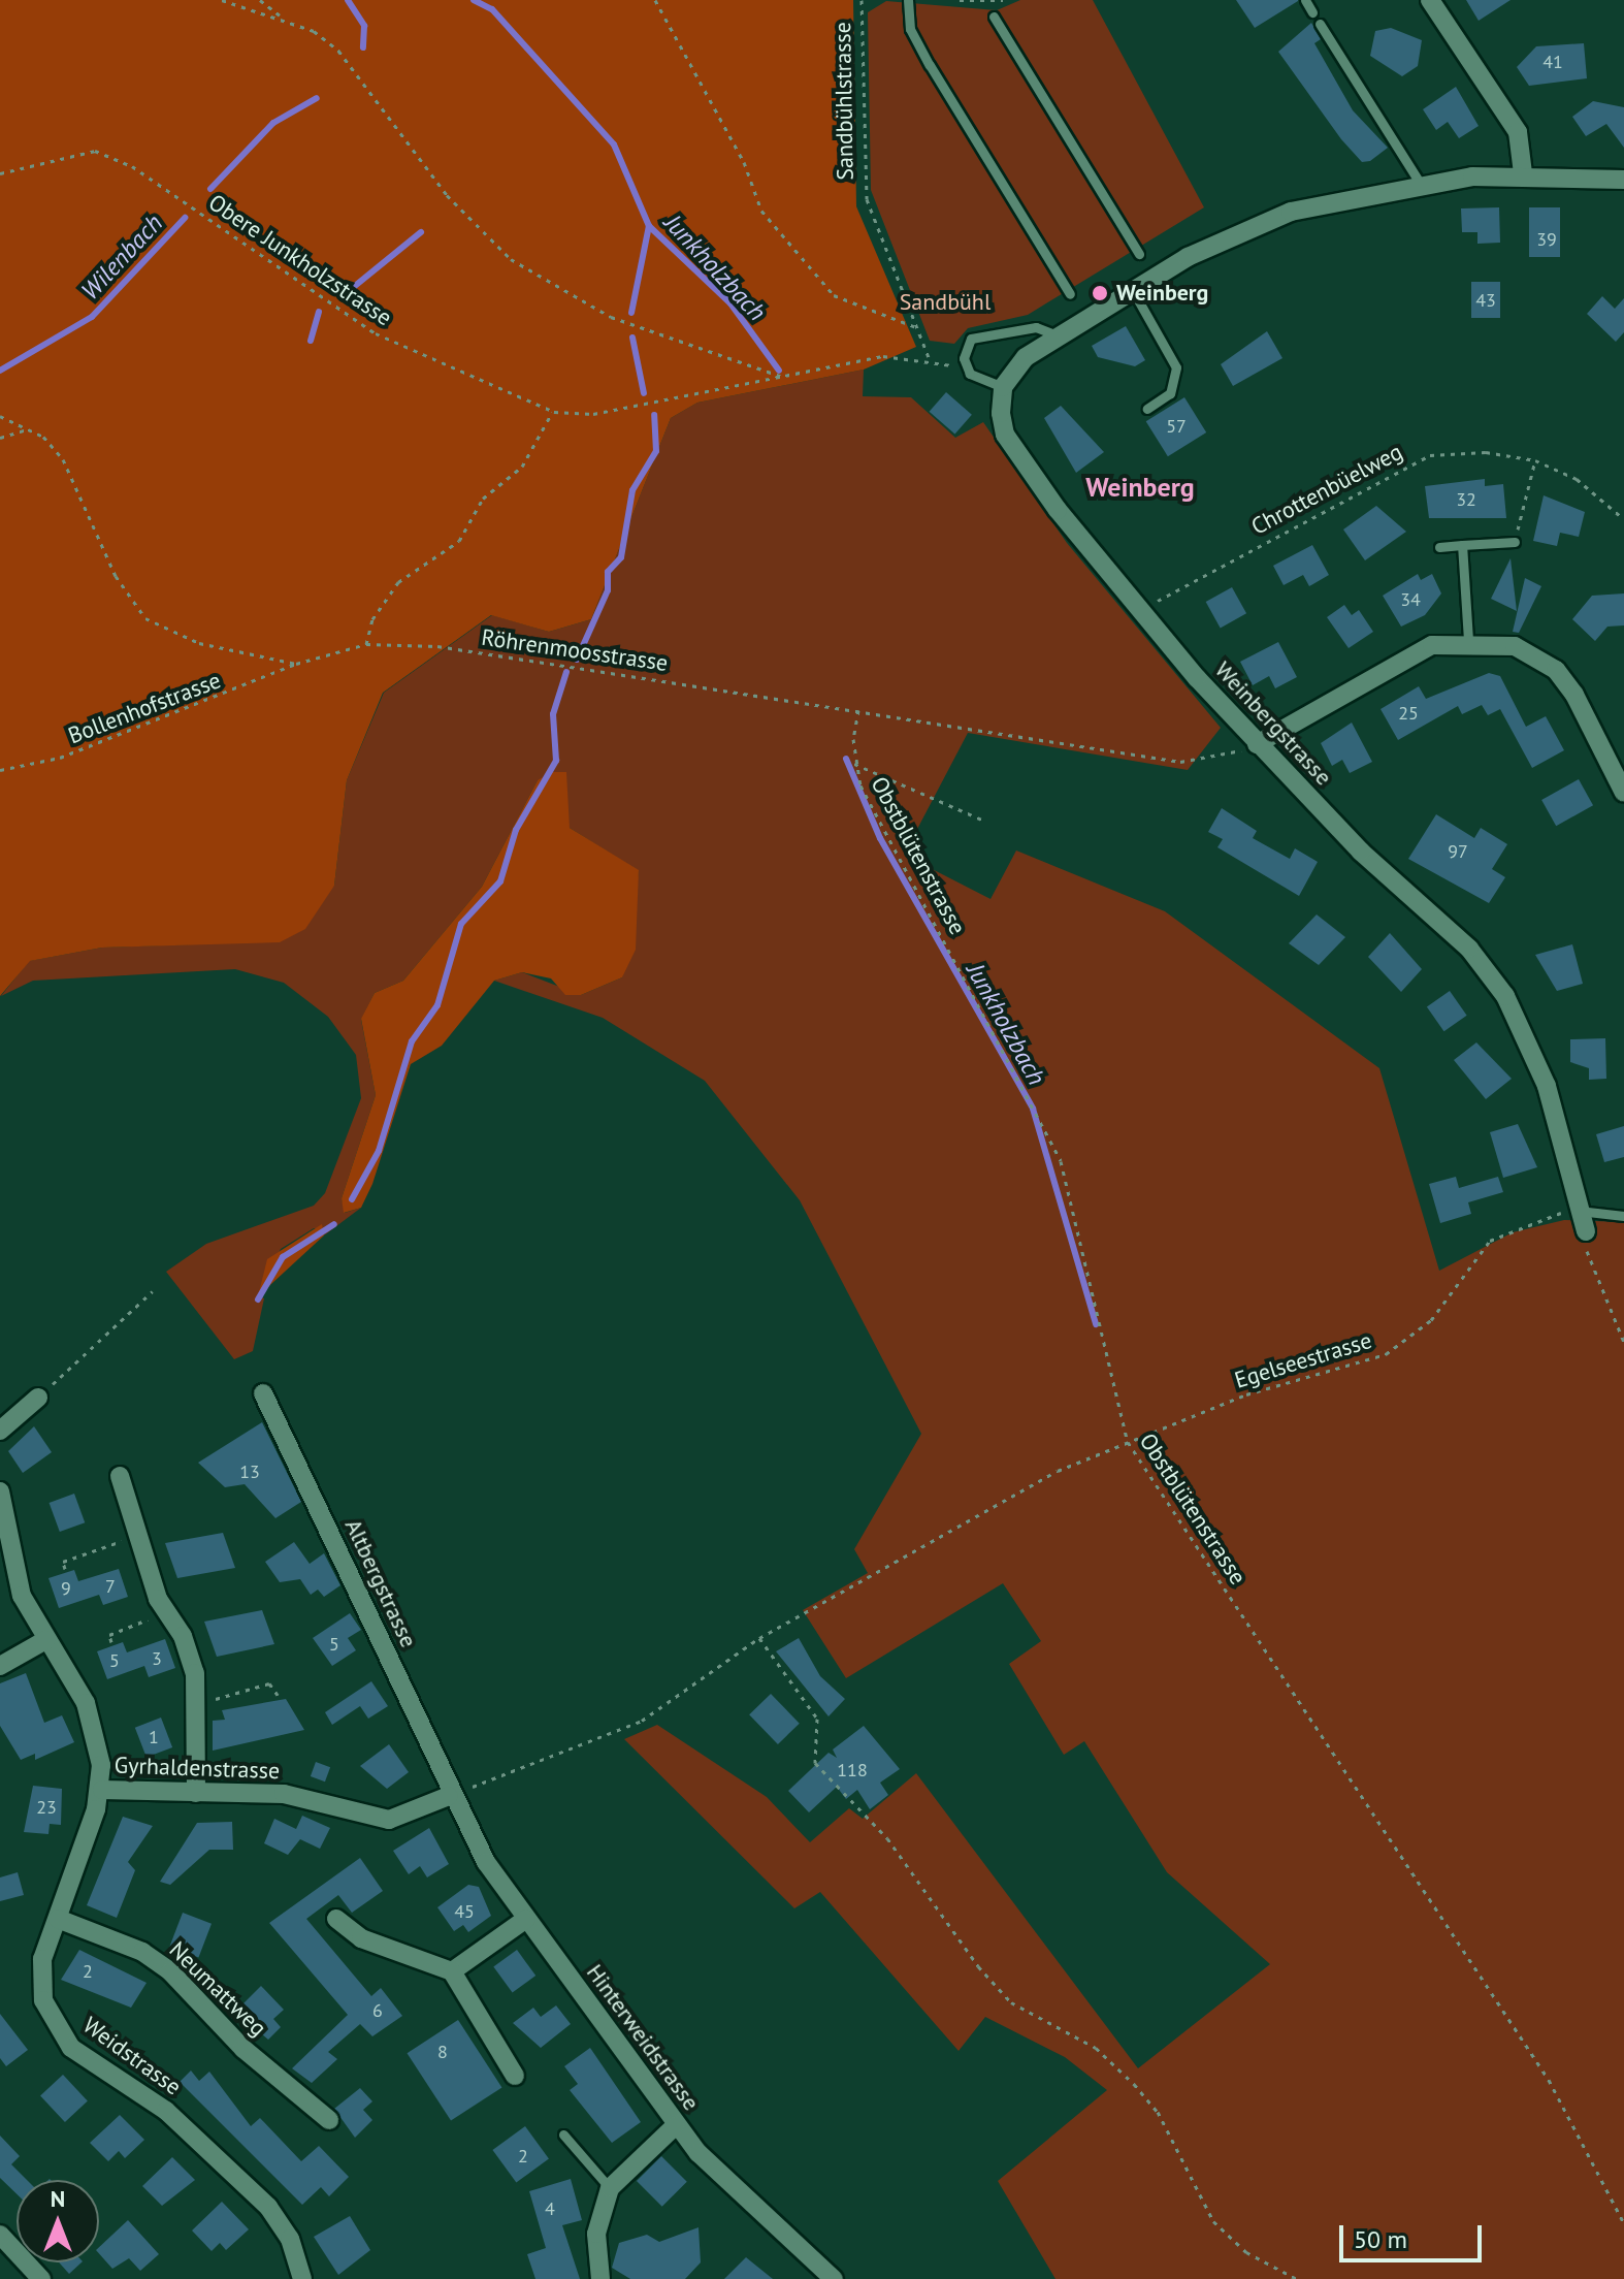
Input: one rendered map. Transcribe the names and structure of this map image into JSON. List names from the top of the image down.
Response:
{
  "streets": {
    "street": [
      "Weinbergstrasse",
      "Altbergstrasse",
      "Gyrhaldenstrasse",
      "Neumattweg",
      "Hinterweidstrasse",
      "Weidstrasse"
    ],
    "path": [
      "Sandbühlstrasse",
      "Obere Junkholzstrasse",
      "Chrottenbüelweg",
      "Röhrenmoosstrasse",
      "Bollenhofstrasse",
      "Obstblütenstrasse",
      "Egelseestrasse"
    ]
  },
  "crossings": [
    ["Sandbühlstrasse", "Obere Junkholzstrasse"],
    ["Chrottenbüelweg", "Weinbergstrasse"],
    ["Röhrenmoosstrasse", "Bollenhofstrasse"],
    ["Röhrenmoosstrasse", "Weinbergstrasse"],
    ["Röhrenmoosstrasse", "Obstblütenstrasse"],
    ["Weinbergstrasse", "Egelseestrasse"],
    ["Obstblütenstrasse", "Egelseestrasse"],
    ["Egelseestrasse", "Altbergstrasse"],
    ["Egelseestrasse", "Gyrhaldenstrasse"],
    ["Egelseestrasse", "Hinterweidstrasse"],
    ["Altbergstrasse", "Gyrhaldenstrasse"],
    ["Altbergstrasse", "Hinterweidstrasse"],
    ["Gyrhaldenstrasse", "Hinterweidstrasse"],
    ["Gyrhaldenstrasse", "Weidstrasse"],
    ["Neumattweg", "Weidstrasse"]
  ],
  "districts": ["Weinberg"],
  "water": ["Wilenbach", "Junkholzbach"],
  "parks": ["Sandbühl"],
  "places": ["Weinberg"],
  "house_numbers": [
    "41",
    "39",
    "43",
    "57",
    "32",
    "34",
    "25",
    "97",
    "13",
    "7",
    "9",
    "5",
    "3",
    "5",
    "1",
    "118",
    "23",
    "45",
    "2",
    "6",
    "8",
    "2",
    "4"
  ],
  "scale_bar": "50 m",
  "north": "top"
}
